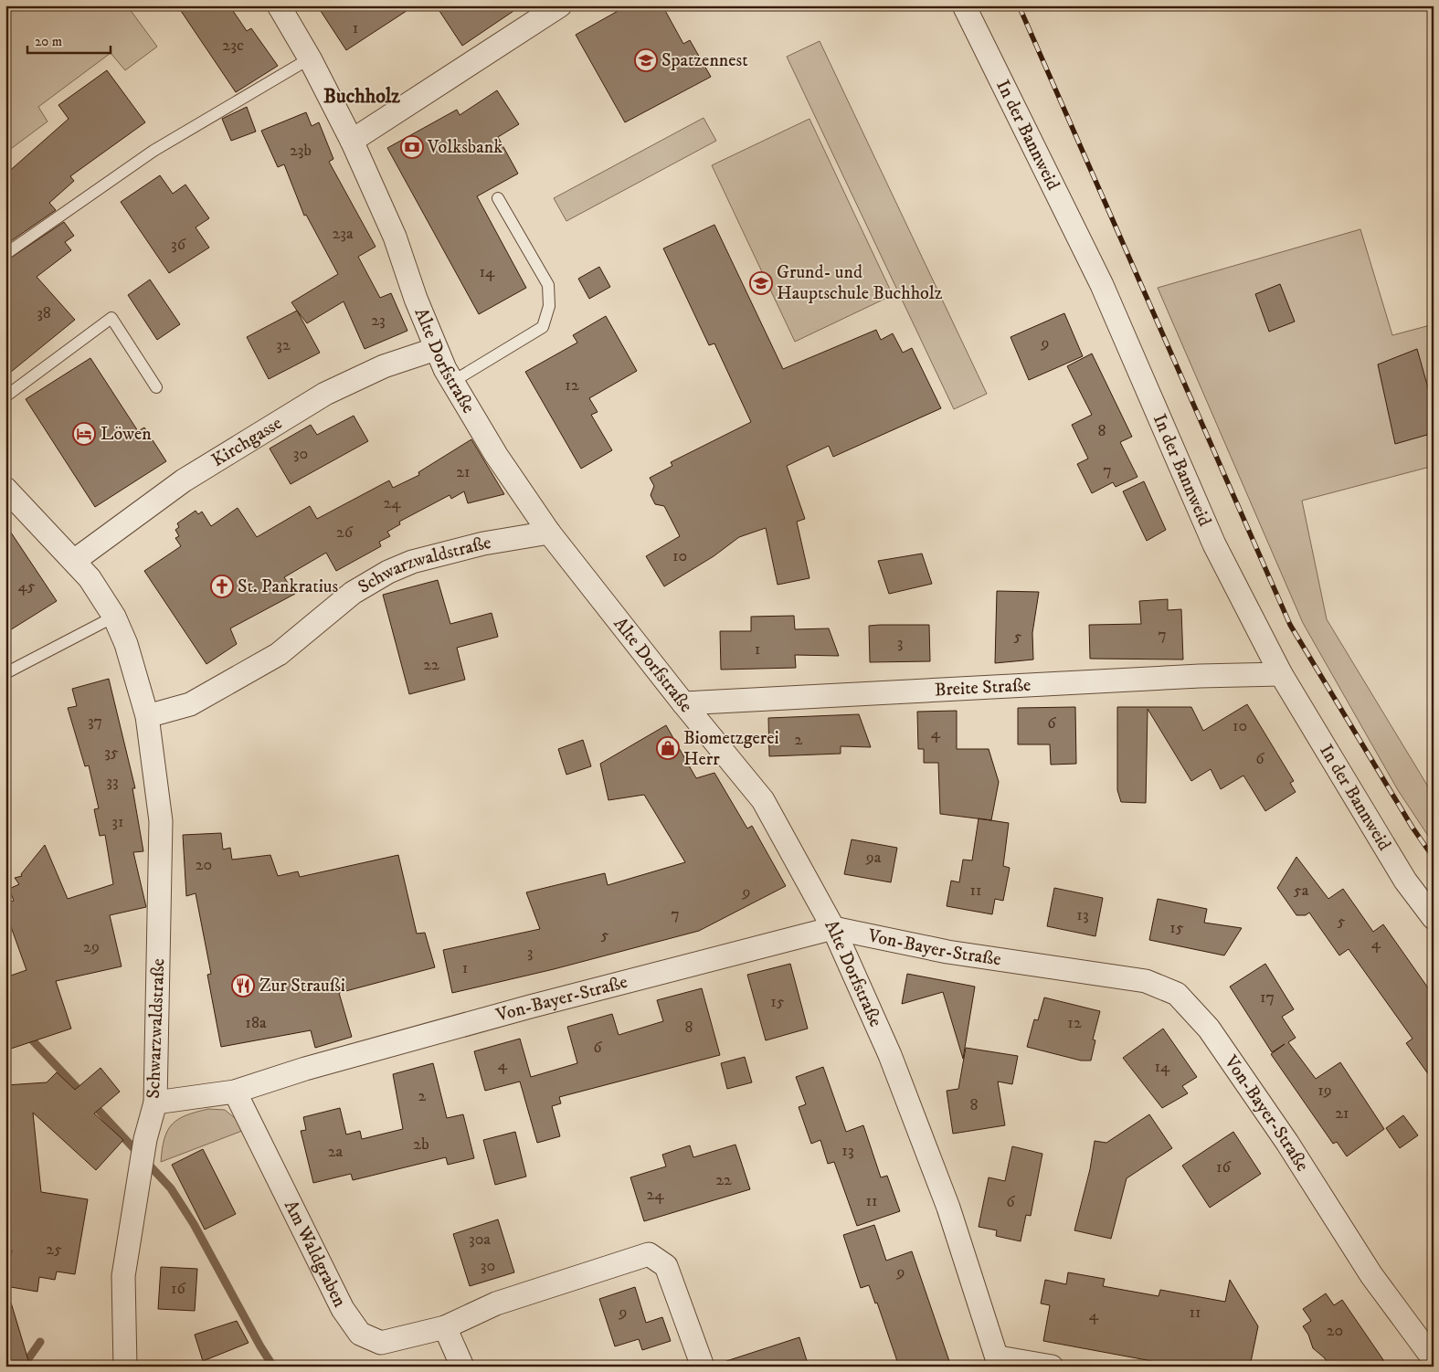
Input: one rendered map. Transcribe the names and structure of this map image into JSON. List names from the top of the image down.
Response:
{
  "streets": {
    "street": [
      "In der Bannweid",
      "Alte Dorfstraße",
      "Kirchgasse",
      "Schwarzwaldstraße",
      "Breite Straße",
      "Von-Bayer-Straße",
      "Am Waldgraben"
    ]
  },
  "crossings": [
    ["In der Bannweid", "Breite Straße"],
    ["Alte Dorfstraße", "Kirchgasse"],
    ["Alte Dorfstraße", "Schwarzwaldstraße"],
    ["Alte Dorfstraße", "Breite Straße"],
    ["Alte Dorfstraße", "Von-Bayer-Straße"],
    ["Kirchgasse", "Schwarzwaldstraße"],
    ["Schwarzwaldstraße", "Von-Bayer-Straße"],
    ["Von-Bayer-Straße", "Am Waldgraben"]
  ],
  "districts": ["Buchholz"],
  "places": {
    "school or university": ["Spatzennest", "Grund- und Hauptschule Buchholz"],
    "bank": ["Volksbank"],
    "hotel": ["Löwen"],
    "church": ["St. Pankratius"],
    "shop": ["Biometzgerei Herr"],
    "restaurant": ["Zur Straußi"]
  },
  "house_numbers": [
    "1",
    "23c",
    "23b",
    "23a",
    "36",
    "14",
    "38",
    "23",
    "9",
    "32",
    "12",
    "8",
    "30",
    "7",
    "21",
    "24",
    "26",
    "10",
    "45",
    "7",
    "5",
    "3",
    "1",
    "22",
    "37",
    "6",
    "10",
    "4",
    "2",
    "35",
    "6",
    "33",
    "31",
    "9a",
    "20",
    "11",
    "5a",
    "9",
    "7",
    "13",
    "5",
    "15",
    "5",
    "4",
    "29",
    "3",
    "1",
    "17",
    "15",
    "18a",
    "12",
    "8",
    "6",
    "4",
    "14",
    "19",
    "2",
    "8",
    "21",
    "2b",
    "13",
    "2a",
    "16",
    "22",
    "24",
    "11",
    "6",
    "30a",
    "25",
    "30",
    "9",
    "16",
    "9",
    "11",
    "4",
    "20"
  ],
  "scale_bar": "20 m"
}
